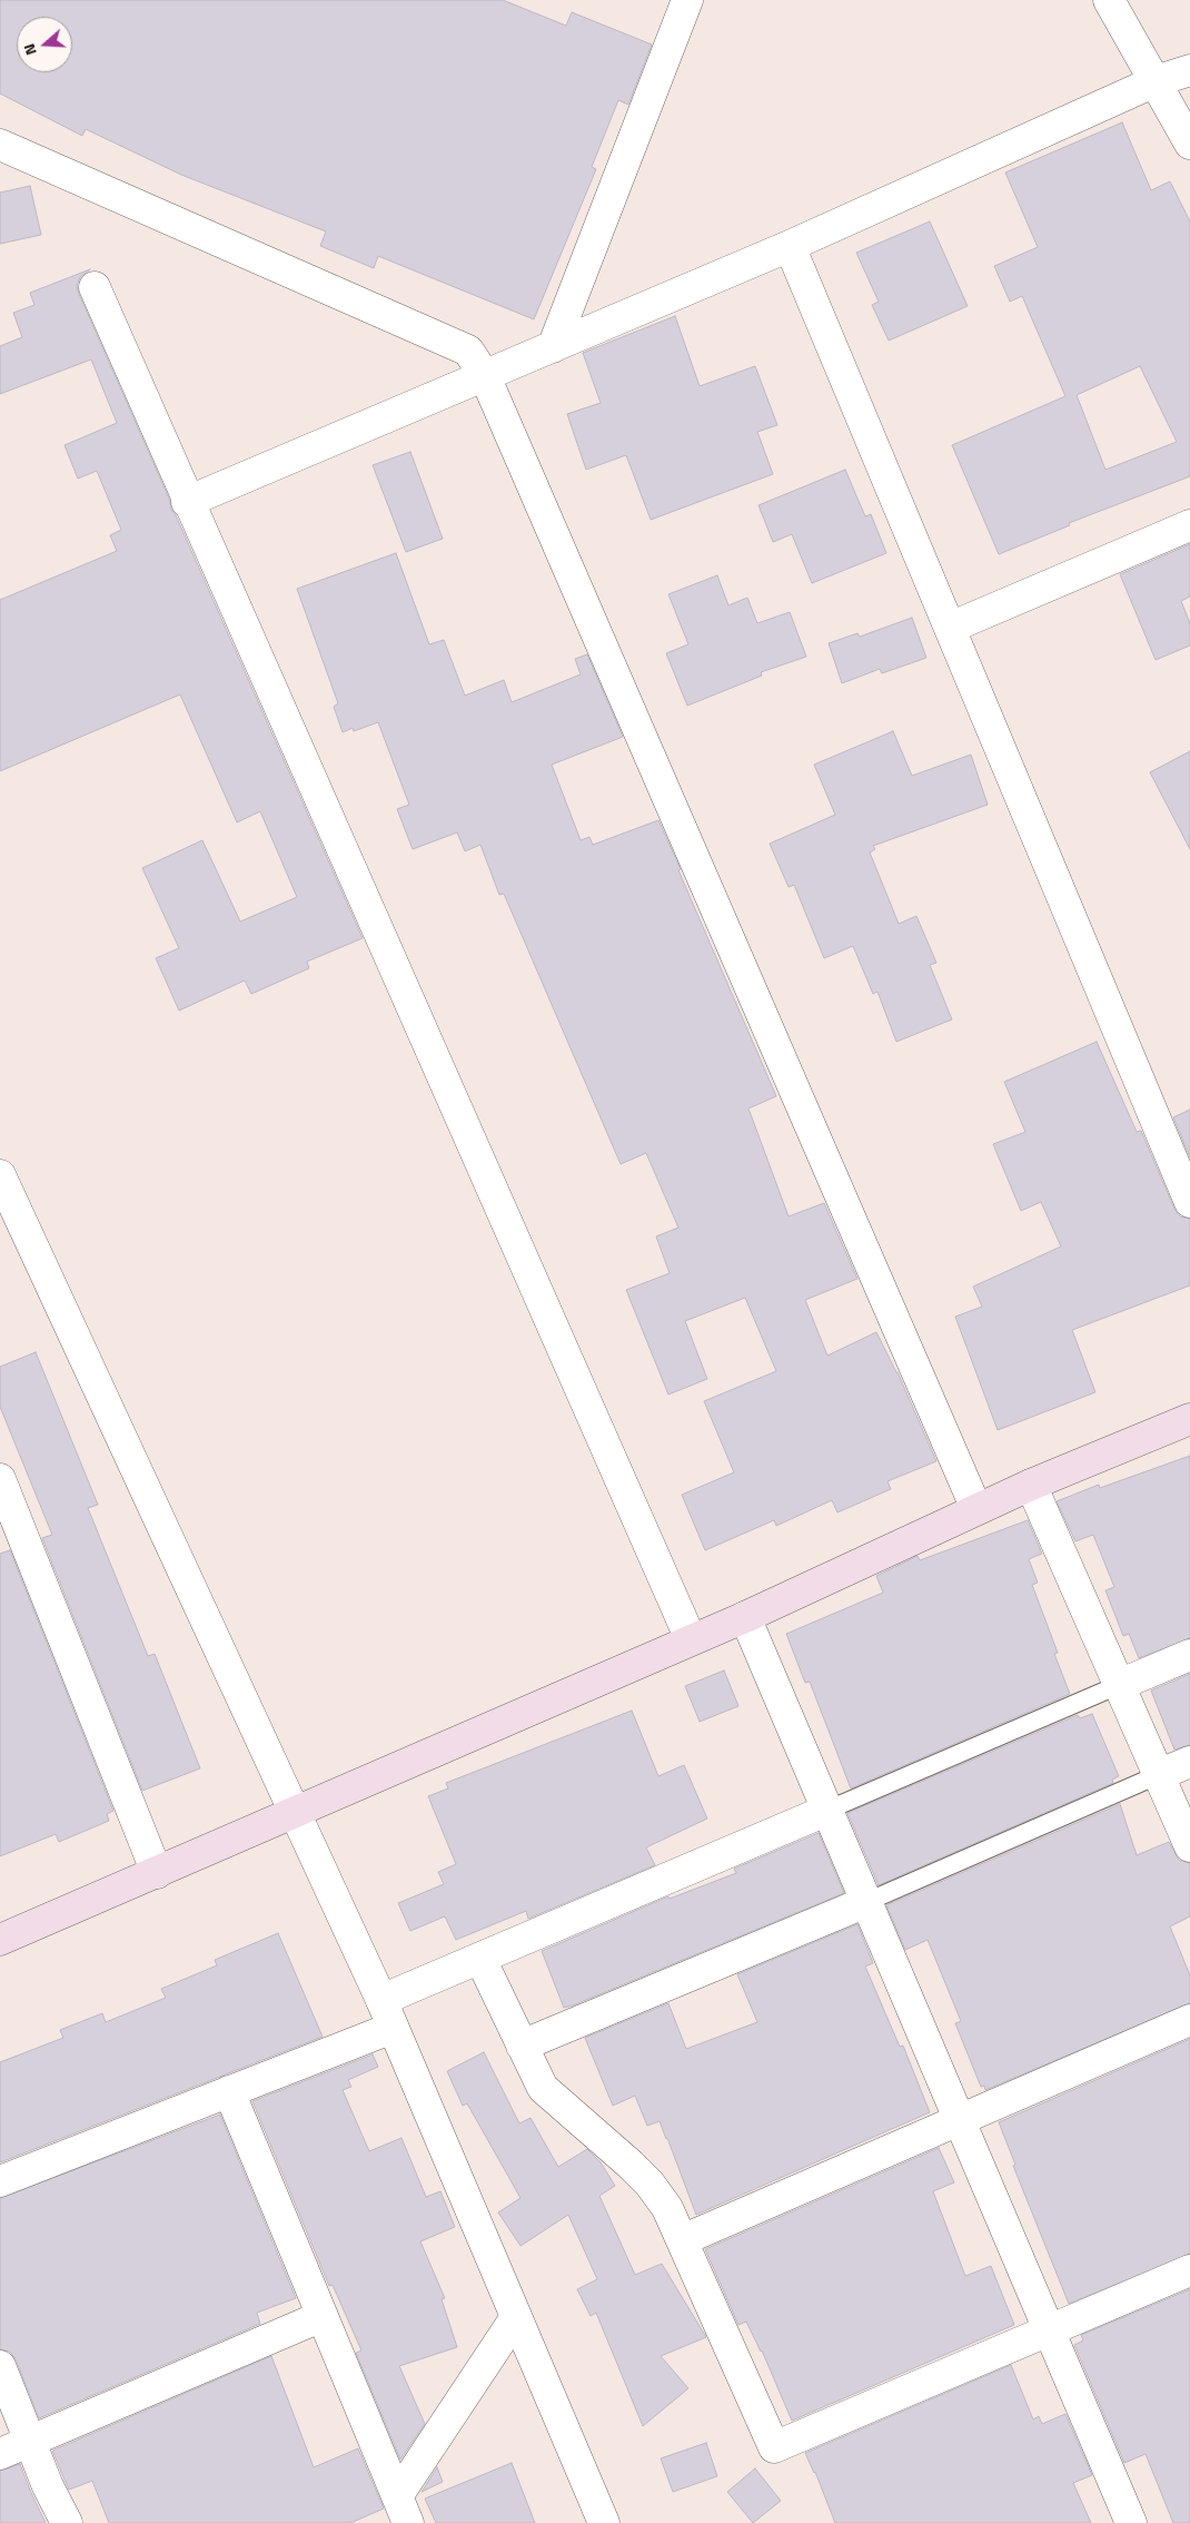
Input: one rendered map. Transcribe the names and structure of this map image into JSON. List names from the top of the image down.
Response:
{
  "north": "left"
}
